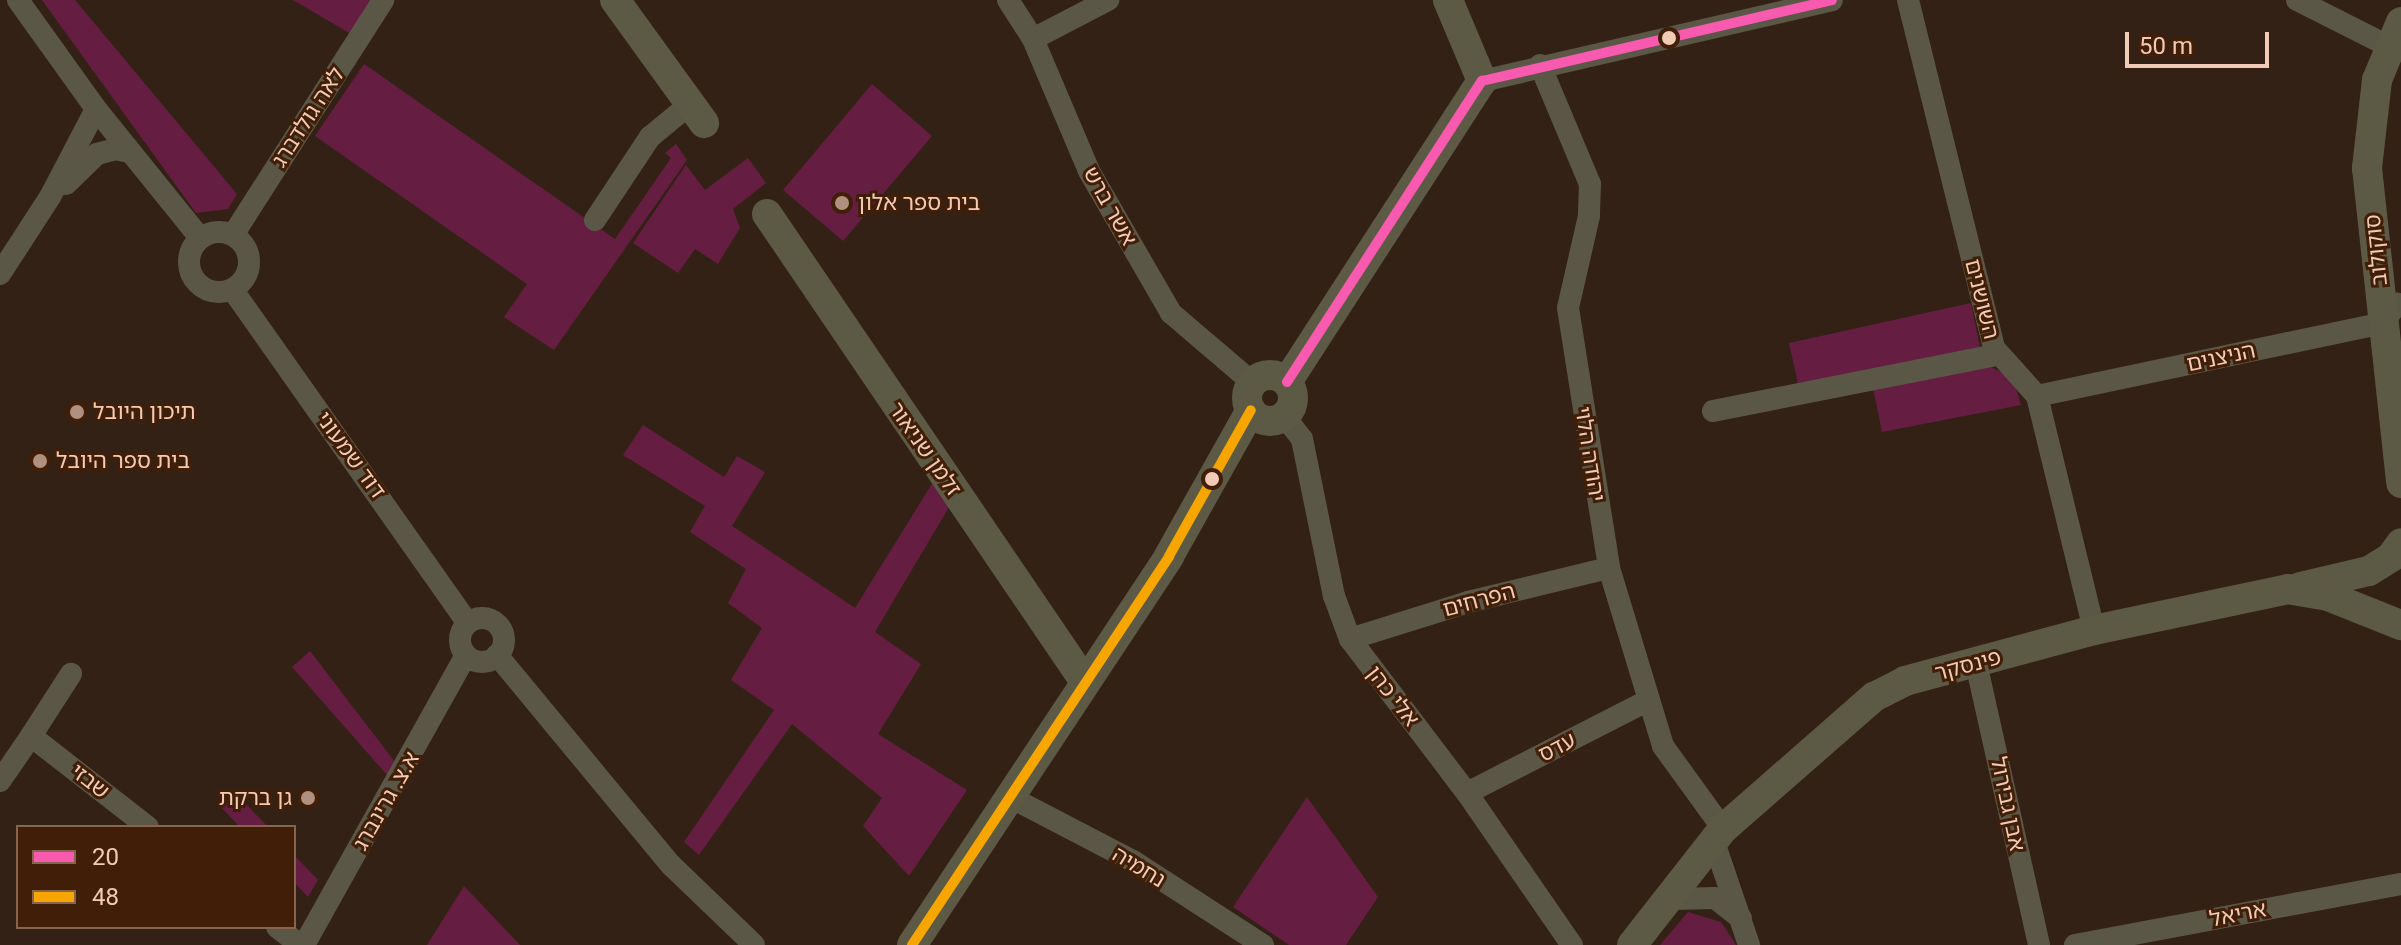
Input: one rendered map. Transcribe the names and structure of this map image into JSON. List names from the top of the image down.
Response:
{
  "streets": {
    "street": [
      "לאה גולדברג",
      "אשר ברש",
      "סוקולוב",
      "השושנים",
      "הניצנים",
      "זלמן שניאור",
      "יהודה הלוי",
      "דוד שמעוני",
      "הפרחים",
      "פינסקר",
      "אלי כהן",
      "עדס",
      "שבזי",
      "א.צ. גרינברג",
      "אבן גבירול",
      "נחמיה",
      "אריאל"
    ]
  },
  "crossings": [
    ["לאה גולדברג", "דוד שמעוני"],
    ["אשר ברש", "אלי כהן"],
    ["סוקולוב", "הניצנים"],
    ["השושנים", "הניצנים"],
    ["יהודה הלוי", "הפרחים"],
    ["יהודה הלוי", "פינסקר"],
    ["יהודה הלוי", "עדס"],
    ["דוד שמעוני", "א.צ. גרינברג"],
    ["הפרחים", "אלי כהן"],
    ["פינסקר", "אבן גבירול"],
    ["אלי כהן", "עדס"]
  ],
  "places": [
    "בית ספר אלון",
    "תיכון היובל",
    "בית ספר היובל",
    "גן ברקת"
  ],
  "lines": ["transit line 20", "transit line 48"],
  "legend": ["20", "48"],
  "scale_bar": "50 m"
}
